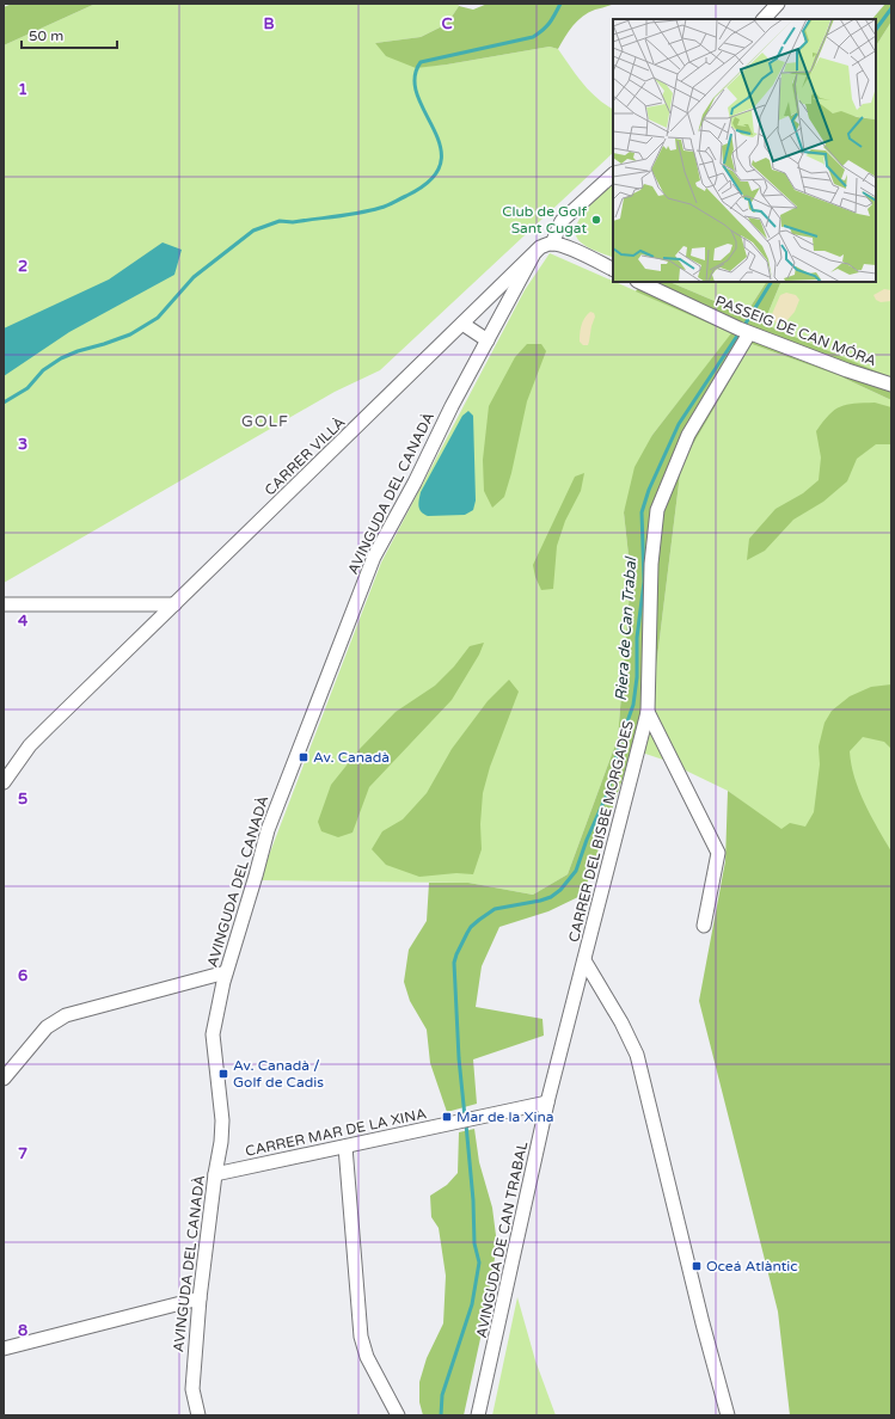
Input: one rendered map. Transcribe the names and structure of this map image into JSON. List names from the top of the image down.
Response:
{
  "streets": {
    "street": [
      "PASSEIG DE CAN MÓRA",
      "CARRER VILLÀ",
      "AVINGUDA DEL CANADÀ",
      "CARRER DEL BISBE MORGADES",
      "CARRER MAR DE LA XINA",
      "AVINGUDA DE CAN TRABAL"
    ]
  },
  "crossings": [
    ["PASSEIG DE CAN MÓRA", "CARRER DEL BISBE MORGADES"],
    ["CARRER VILLÀ", "AVINGUDA DEL CANADÀ"],
    ["AVINGUDA DEL CANADÀ", "CARRER MAR DE LA XINA"],
    ["CARRER DEL BISBE MORGADES", "AVINGUDA DE CAN TRABAL"],
    ["CARRER MAR DE LA XINA", "AVINGUDA DE CAN TRABAL"]
  ],
  "districts": ["GOLF"],
  "water": ["Riera de Can Trabal"],
  "places": {
    "other": ["Club de Golf Sant Cugat"],
    "transit": [
      "Av. Canadà",
      "Av. Canadà / Golf de Cadis",
      "Mar de la Xina",
      "Oceá Atlàntic"
    ]
  },
  "scale_bar": "50 m",
  "grid": {
    "columns": ["B", "C"],
    "rows": [
      "1",
      "2",
      "3",
      "4",
      "5",
      "6",
      "7",
      "8"
    ]
  }
}
